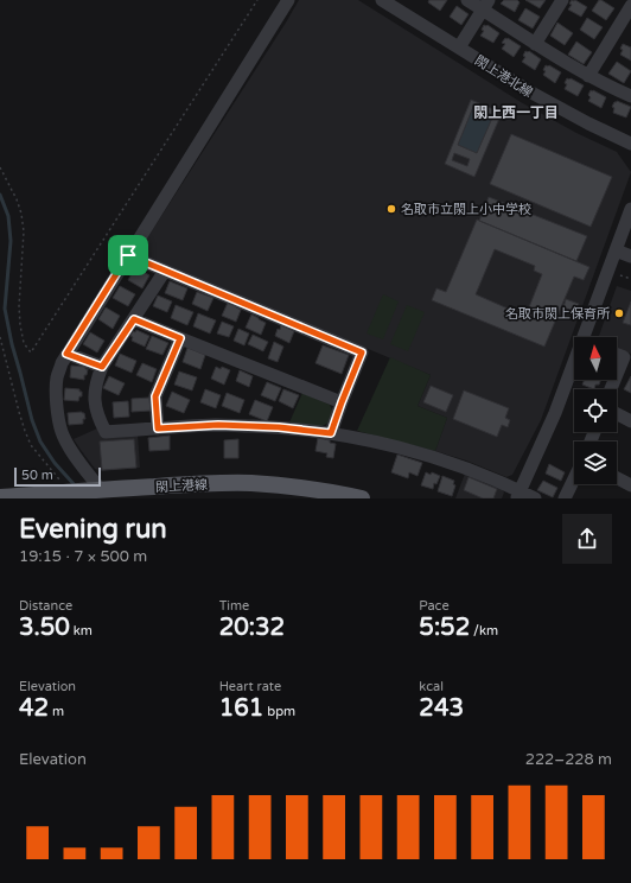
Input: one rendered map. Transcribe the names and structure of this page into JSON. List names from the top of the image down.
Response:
{
  "streets": {
    "main road": ["閖上港線"],
    "street": ["閖上港北線"]
  },
  "districts": ["閖上西一丁目"],
  "places": ["名取市立閖上小中学校", "名取市閖上保育所"],
  "scale_bar": "50 m",
  "north": "top",
  "page": {
    "scale": "50 m",
    "heading": ["Evening run", "19:15 · 7 × 500 m"],
    "stats": [
      ["Distance", "3.50 km"],
      ["Time", "20:32"],
      ["Pace", "5:52 /km"],
      ["Elevation", "42 m"],
      ["Heart rate", "161 bpm"],
      ["kcal", "243"]
    ],
    "chart": ["Elevation", "222–228 m"]
  }
}
